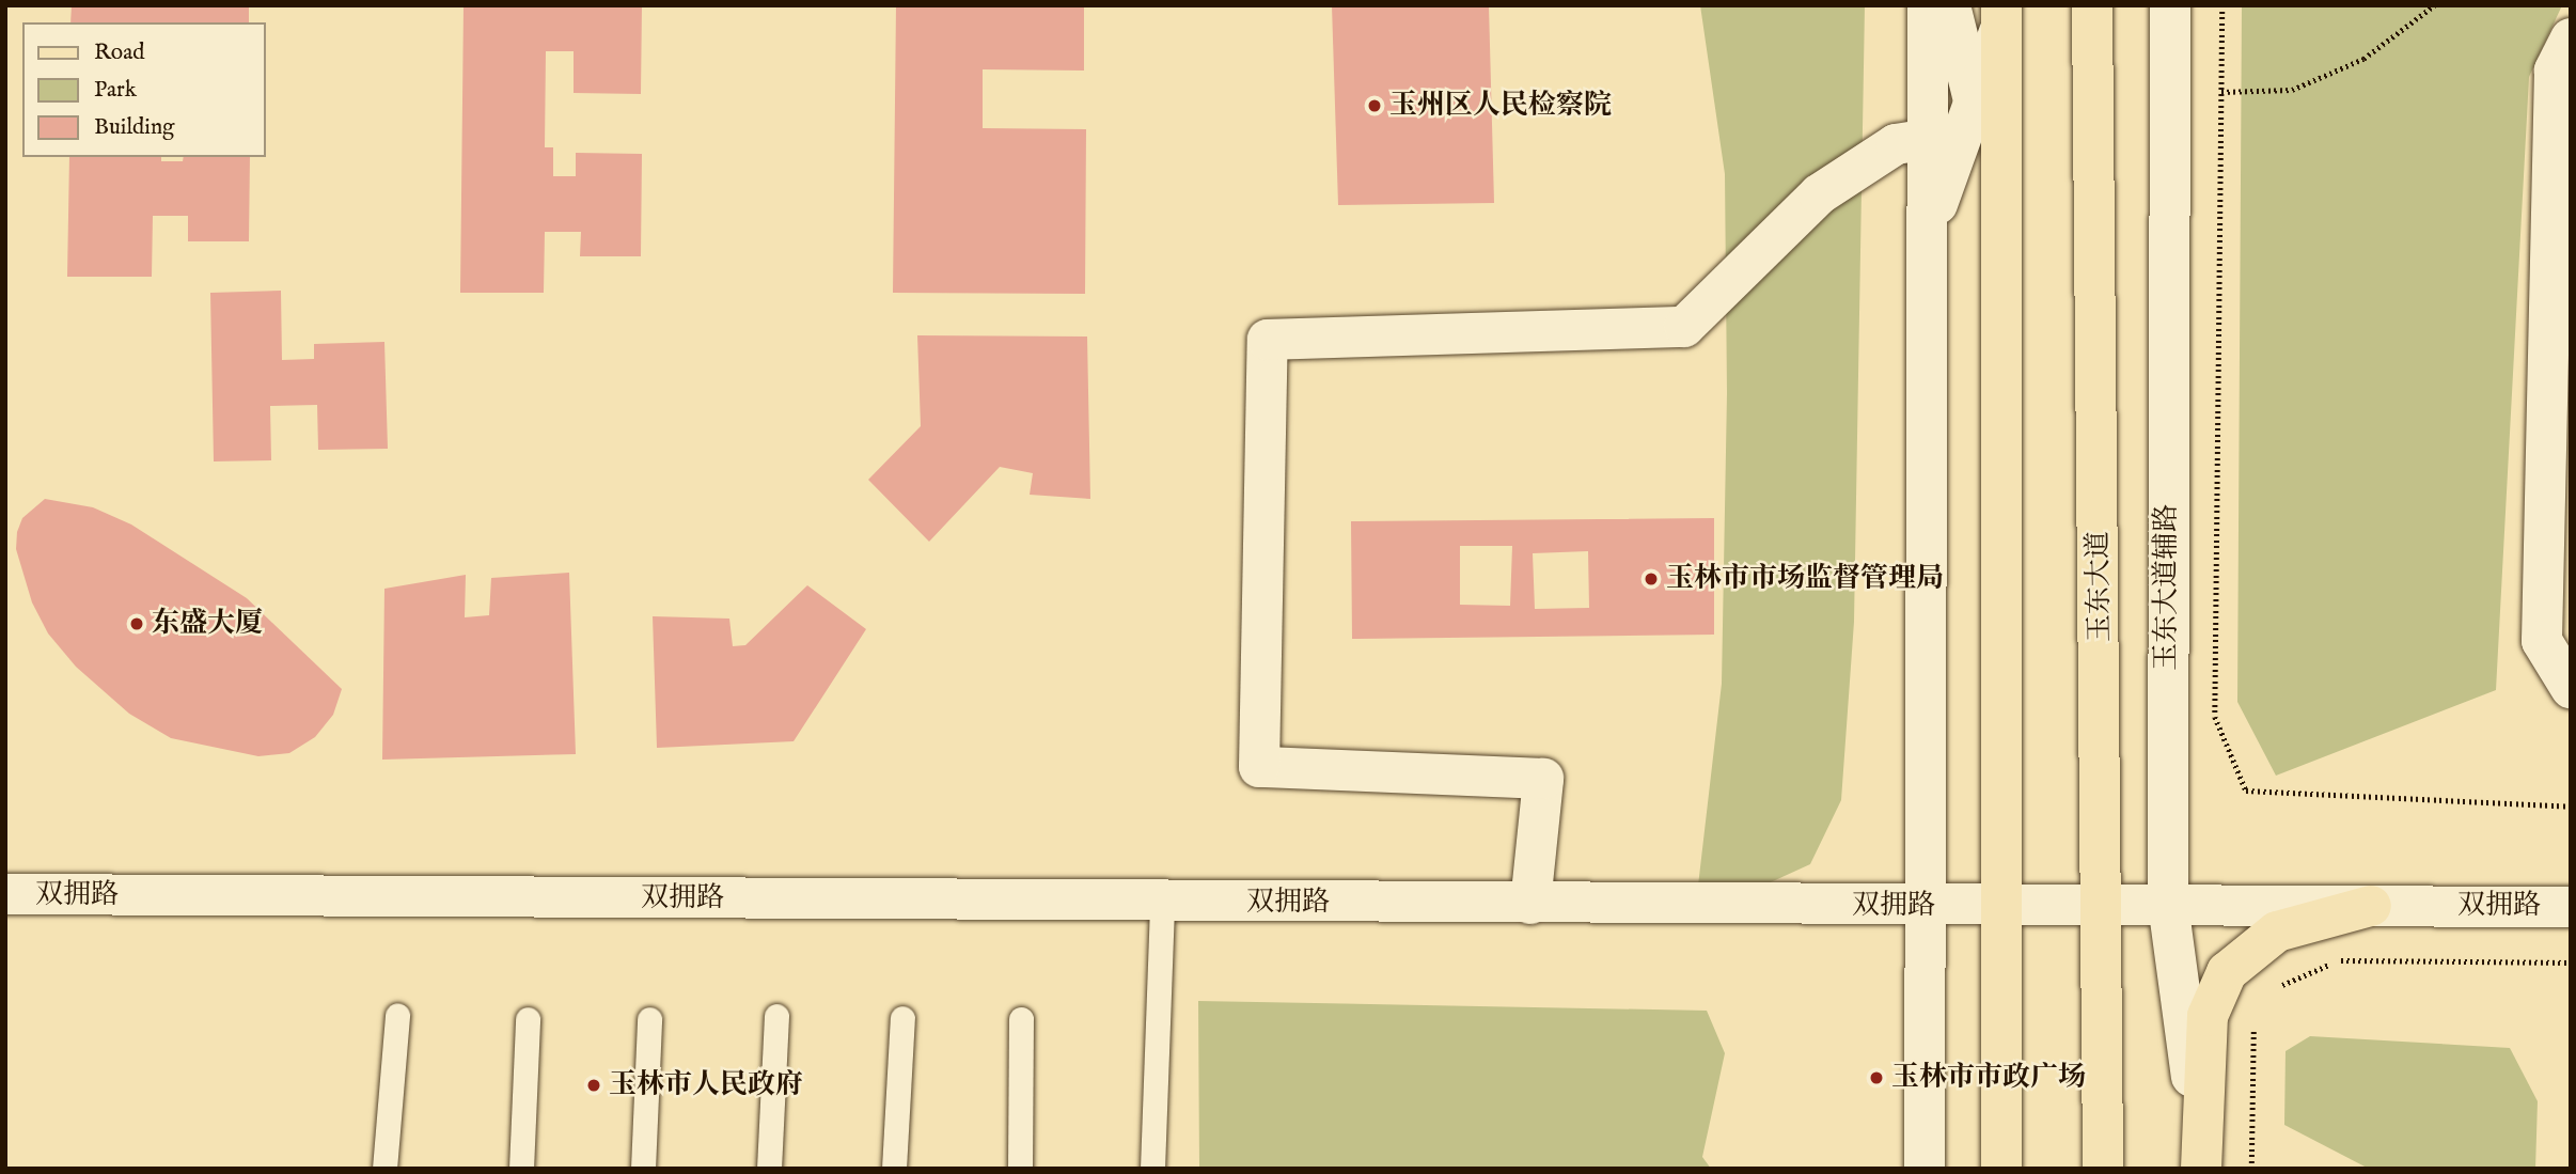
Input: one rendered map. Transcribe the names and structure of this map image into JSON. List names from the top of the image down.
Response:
{
  "streets": {
    "main road": ["玉东大道"],
    "street": ["玉东大道辅路", "双拥路"]
  },
  "crossings": [
    ["玉东大道", "双拥路"],
    ["玉东大道辅路", "双拥路"]
  ],
  "places": [
    "玉州区人民检察院",
    "玉林市市场监督管理局",
    "东盛大厦",
    "玉林市市政广场",
    "玉林市人民政府"
  ],
  "legend": ["Road", "Park", "Building"]
}
